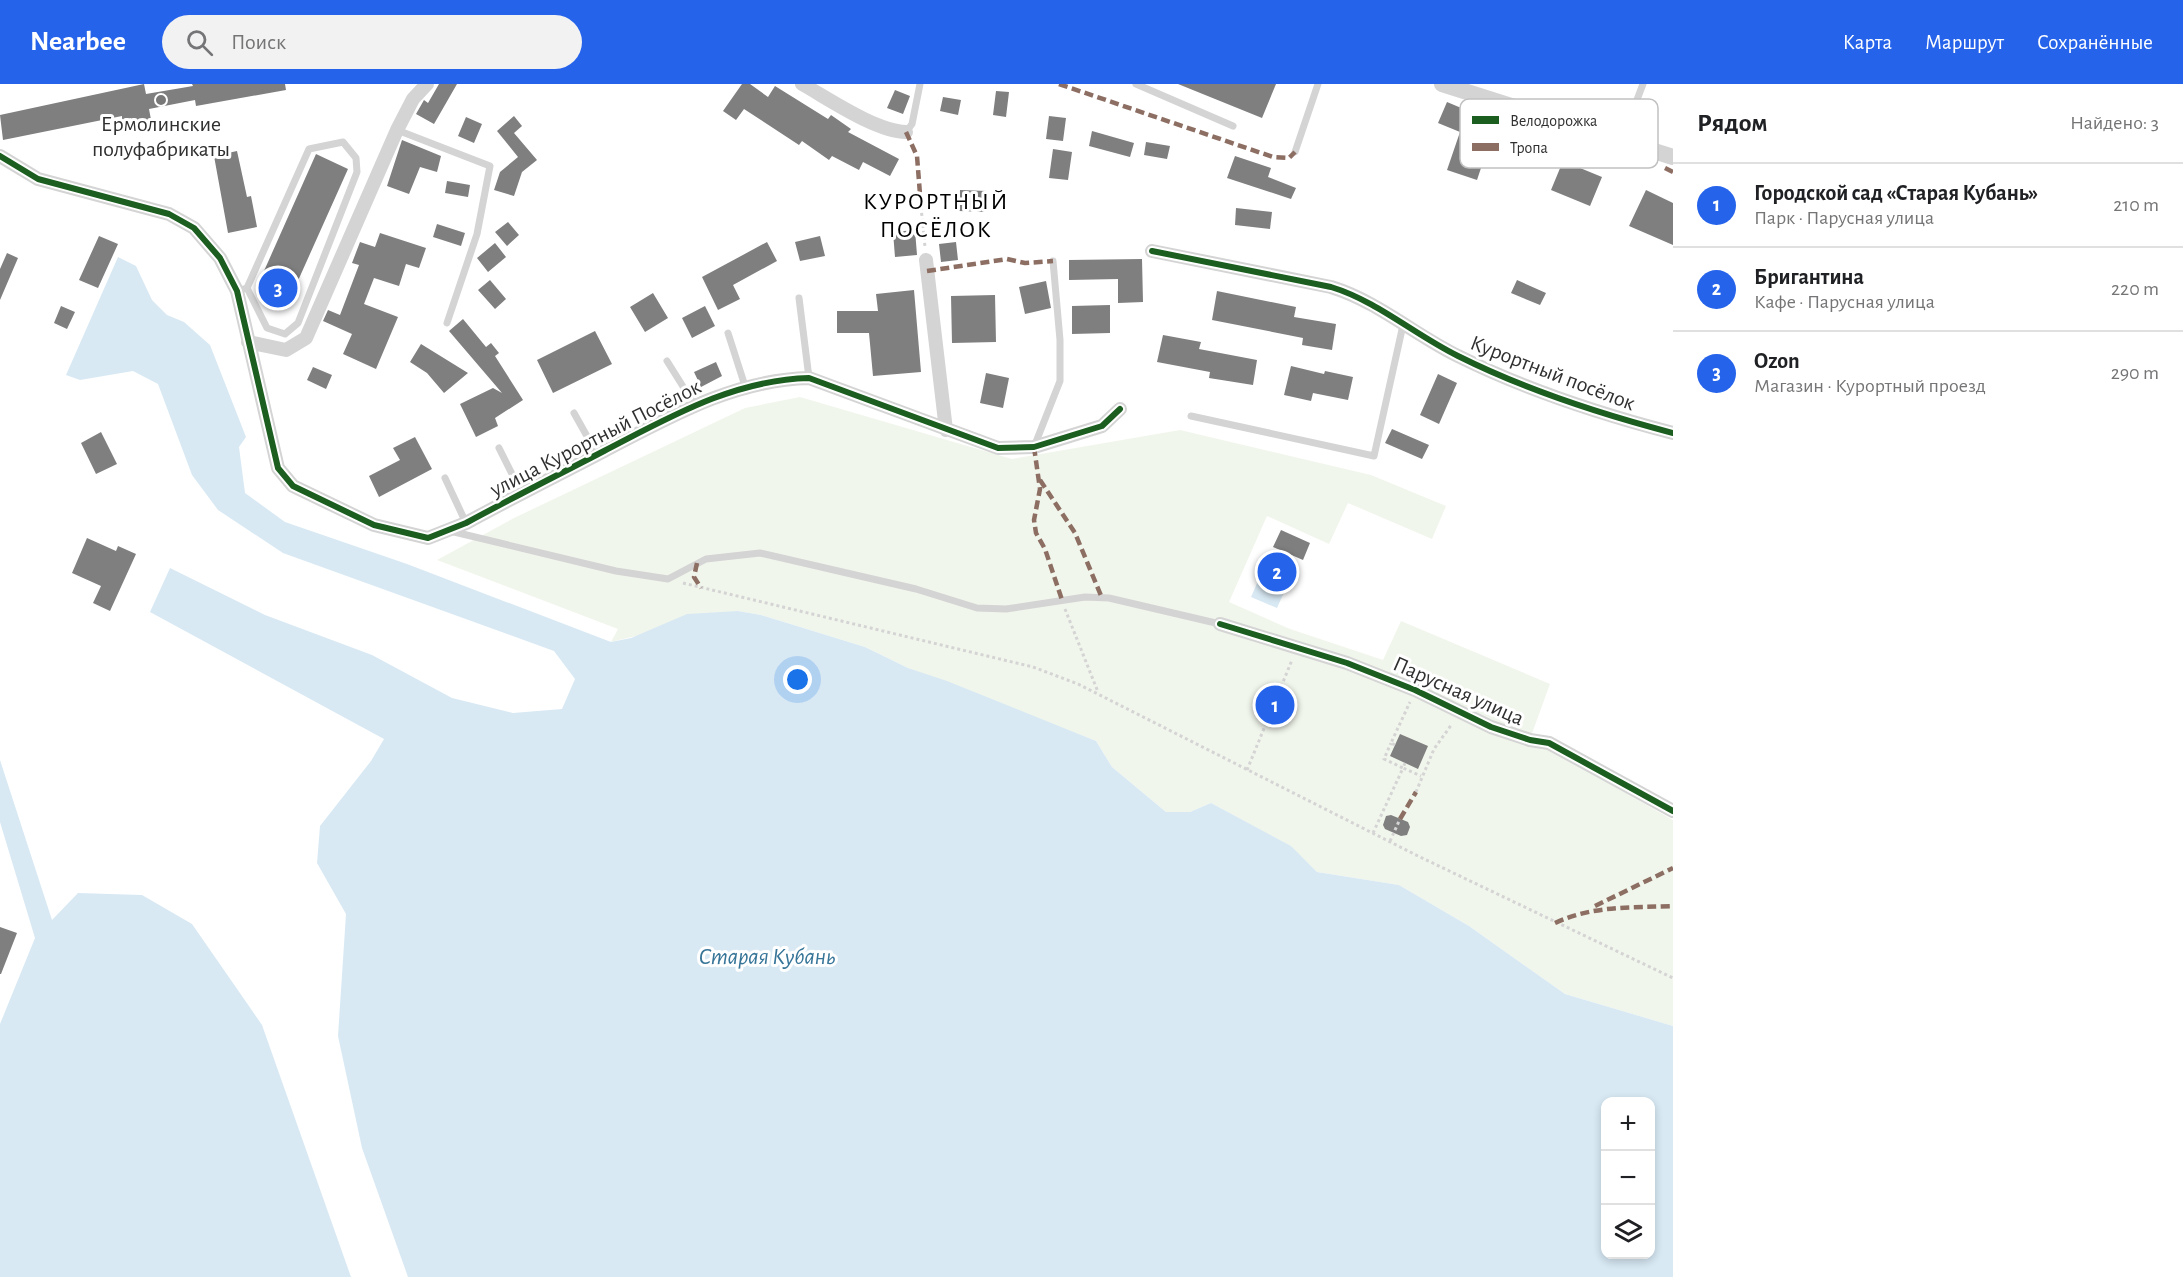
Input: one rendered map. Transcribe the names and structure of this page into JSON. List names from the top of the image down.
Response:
{
  "streets": {
    "street": ["Курортный посёлок", "улица Курортный Посёлок", "Парусная улица"]
  },
  "districts": ["КУРОРТНЫЙ ПОСЁЛОК"],
  "water": ["Старая Кубань"],
  "places": ["Ермолинские полуфабрикаты"],
  "legend": ["Велодорожка", "Тропа"],
  "page": {
    "header": "Nearbee",
    "search": "Поиск",
    "nav": ["Карта", "Маршрут", "Сохранённые"],
    "heading": ["Рядом", "Найдено: 3"],
    "list": [
      {
        "mark": "1",
        "name": "Городской сад «Старая Кубань»",
        "note": "Парк · Парусная улица",
        "value": "210 m"
      },
      {
        "mark": "2",
        "name": "Бригантина",
        "note": "Кафе · Парусная улица",
        "value": "220 m"
      },
      {
        "mark": "3",
        "name": "Ozon",
        "note": "Магазин · Курортный проезд",
        "value": "290 m"
      }
    ],
    "pins": ["3", "2", "1"],
    "map_buttons": ["+", "−"]
  }
}
